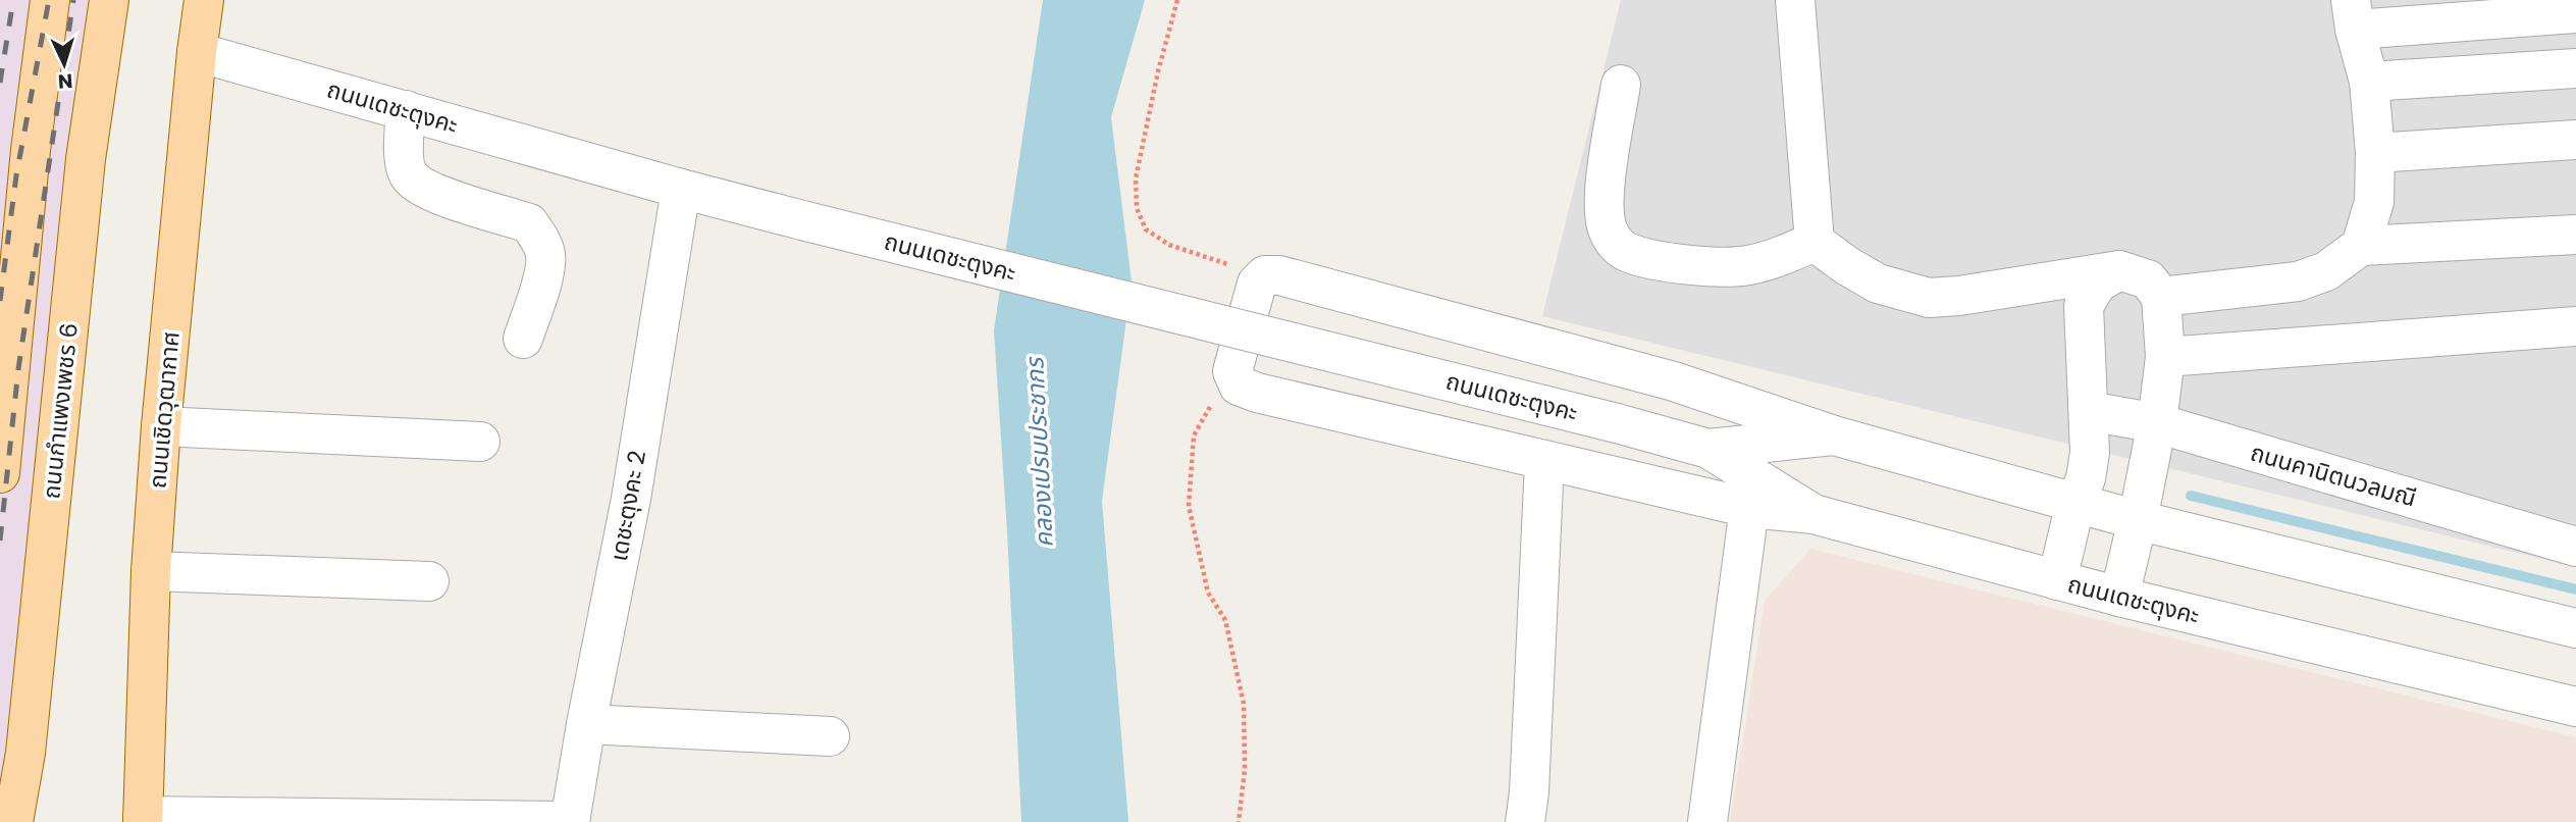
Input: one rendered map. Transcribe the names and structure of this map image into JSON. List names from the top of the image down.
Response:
{
  "streets": {
    "main road": ["ถนนเชิดวุฒากาศ", "ถนนกำแพงเพชร 6"],
    "street": ["ถนนเดชะตุงคะ", "ถนนคานิตนวลมณี", "เดชะตุงคะ 2"]
  },
  "crossings": [
    ["ถนนเดชะตุงคะ", "ถนนเชิดวุฒากาศ"],
    ["ถนนเดชะตุงคะ", "ถนนคานิตนวลมณี"],
    ["ถนนเดชะตุงคะ", "เดชะตุงคะ 2"]
  ],
  "water": ["คลองเปรมประชากร"],
  "north": "bottom"
}
